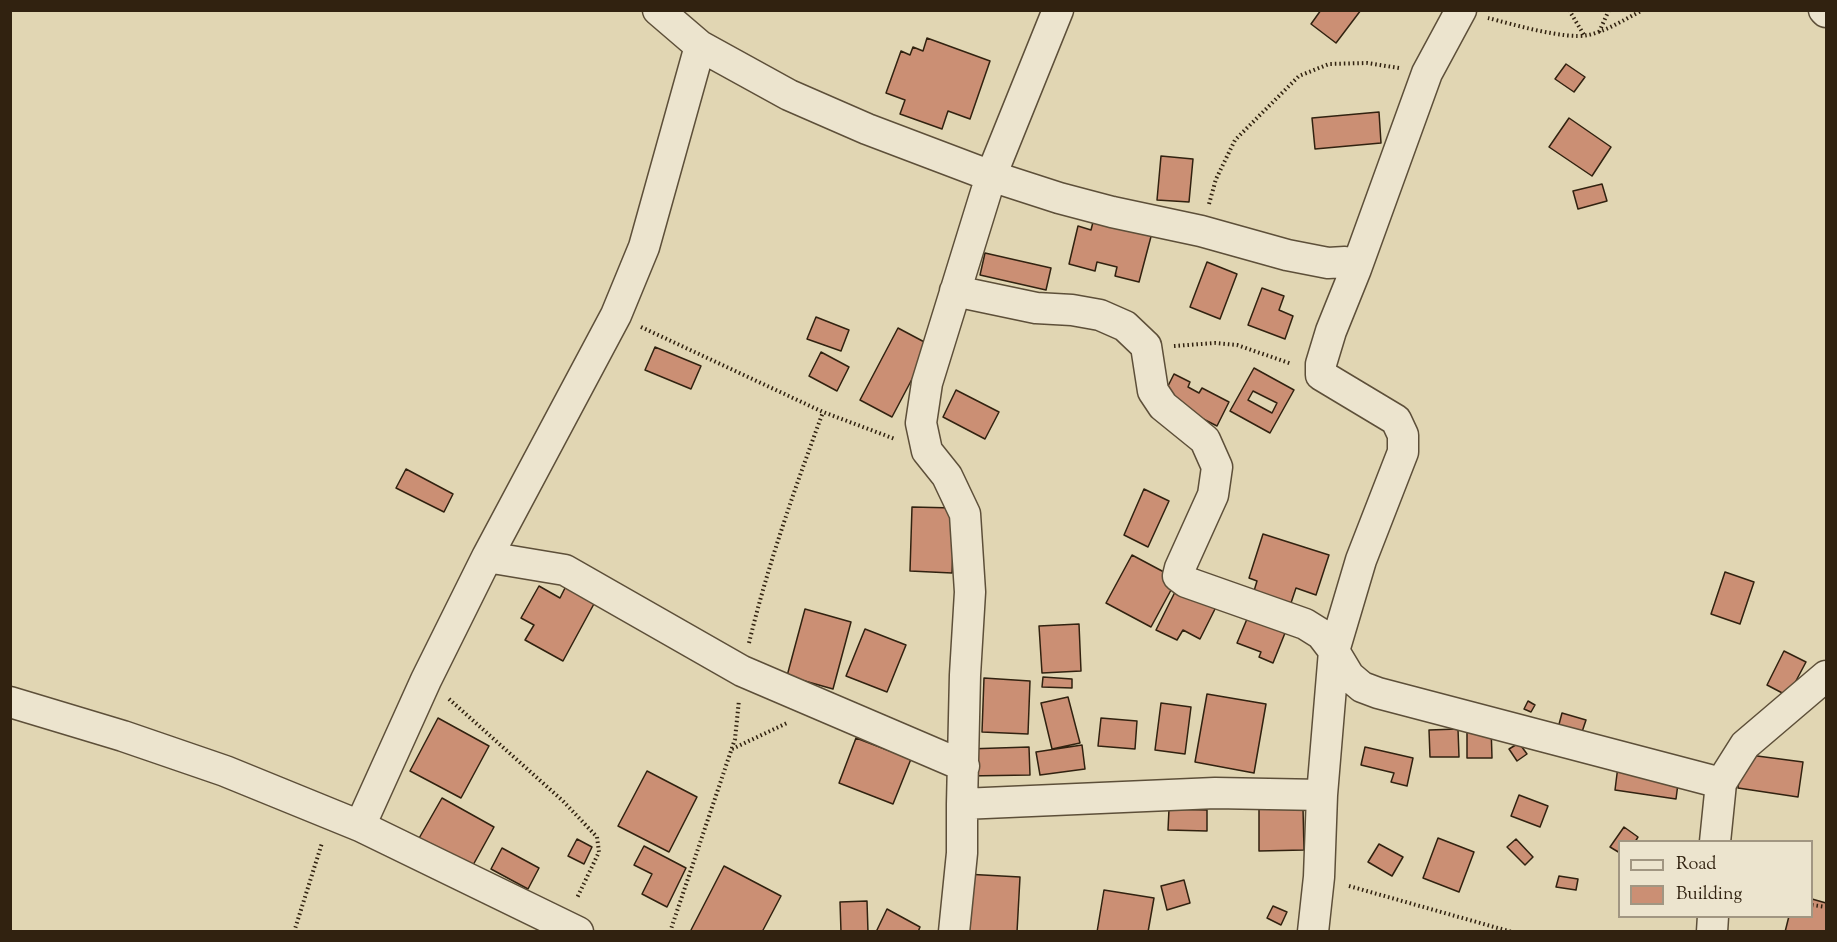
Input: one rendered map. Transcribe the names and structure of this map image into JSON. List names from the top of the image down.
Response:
{
  "legend": ["Road", "Building"]
}
